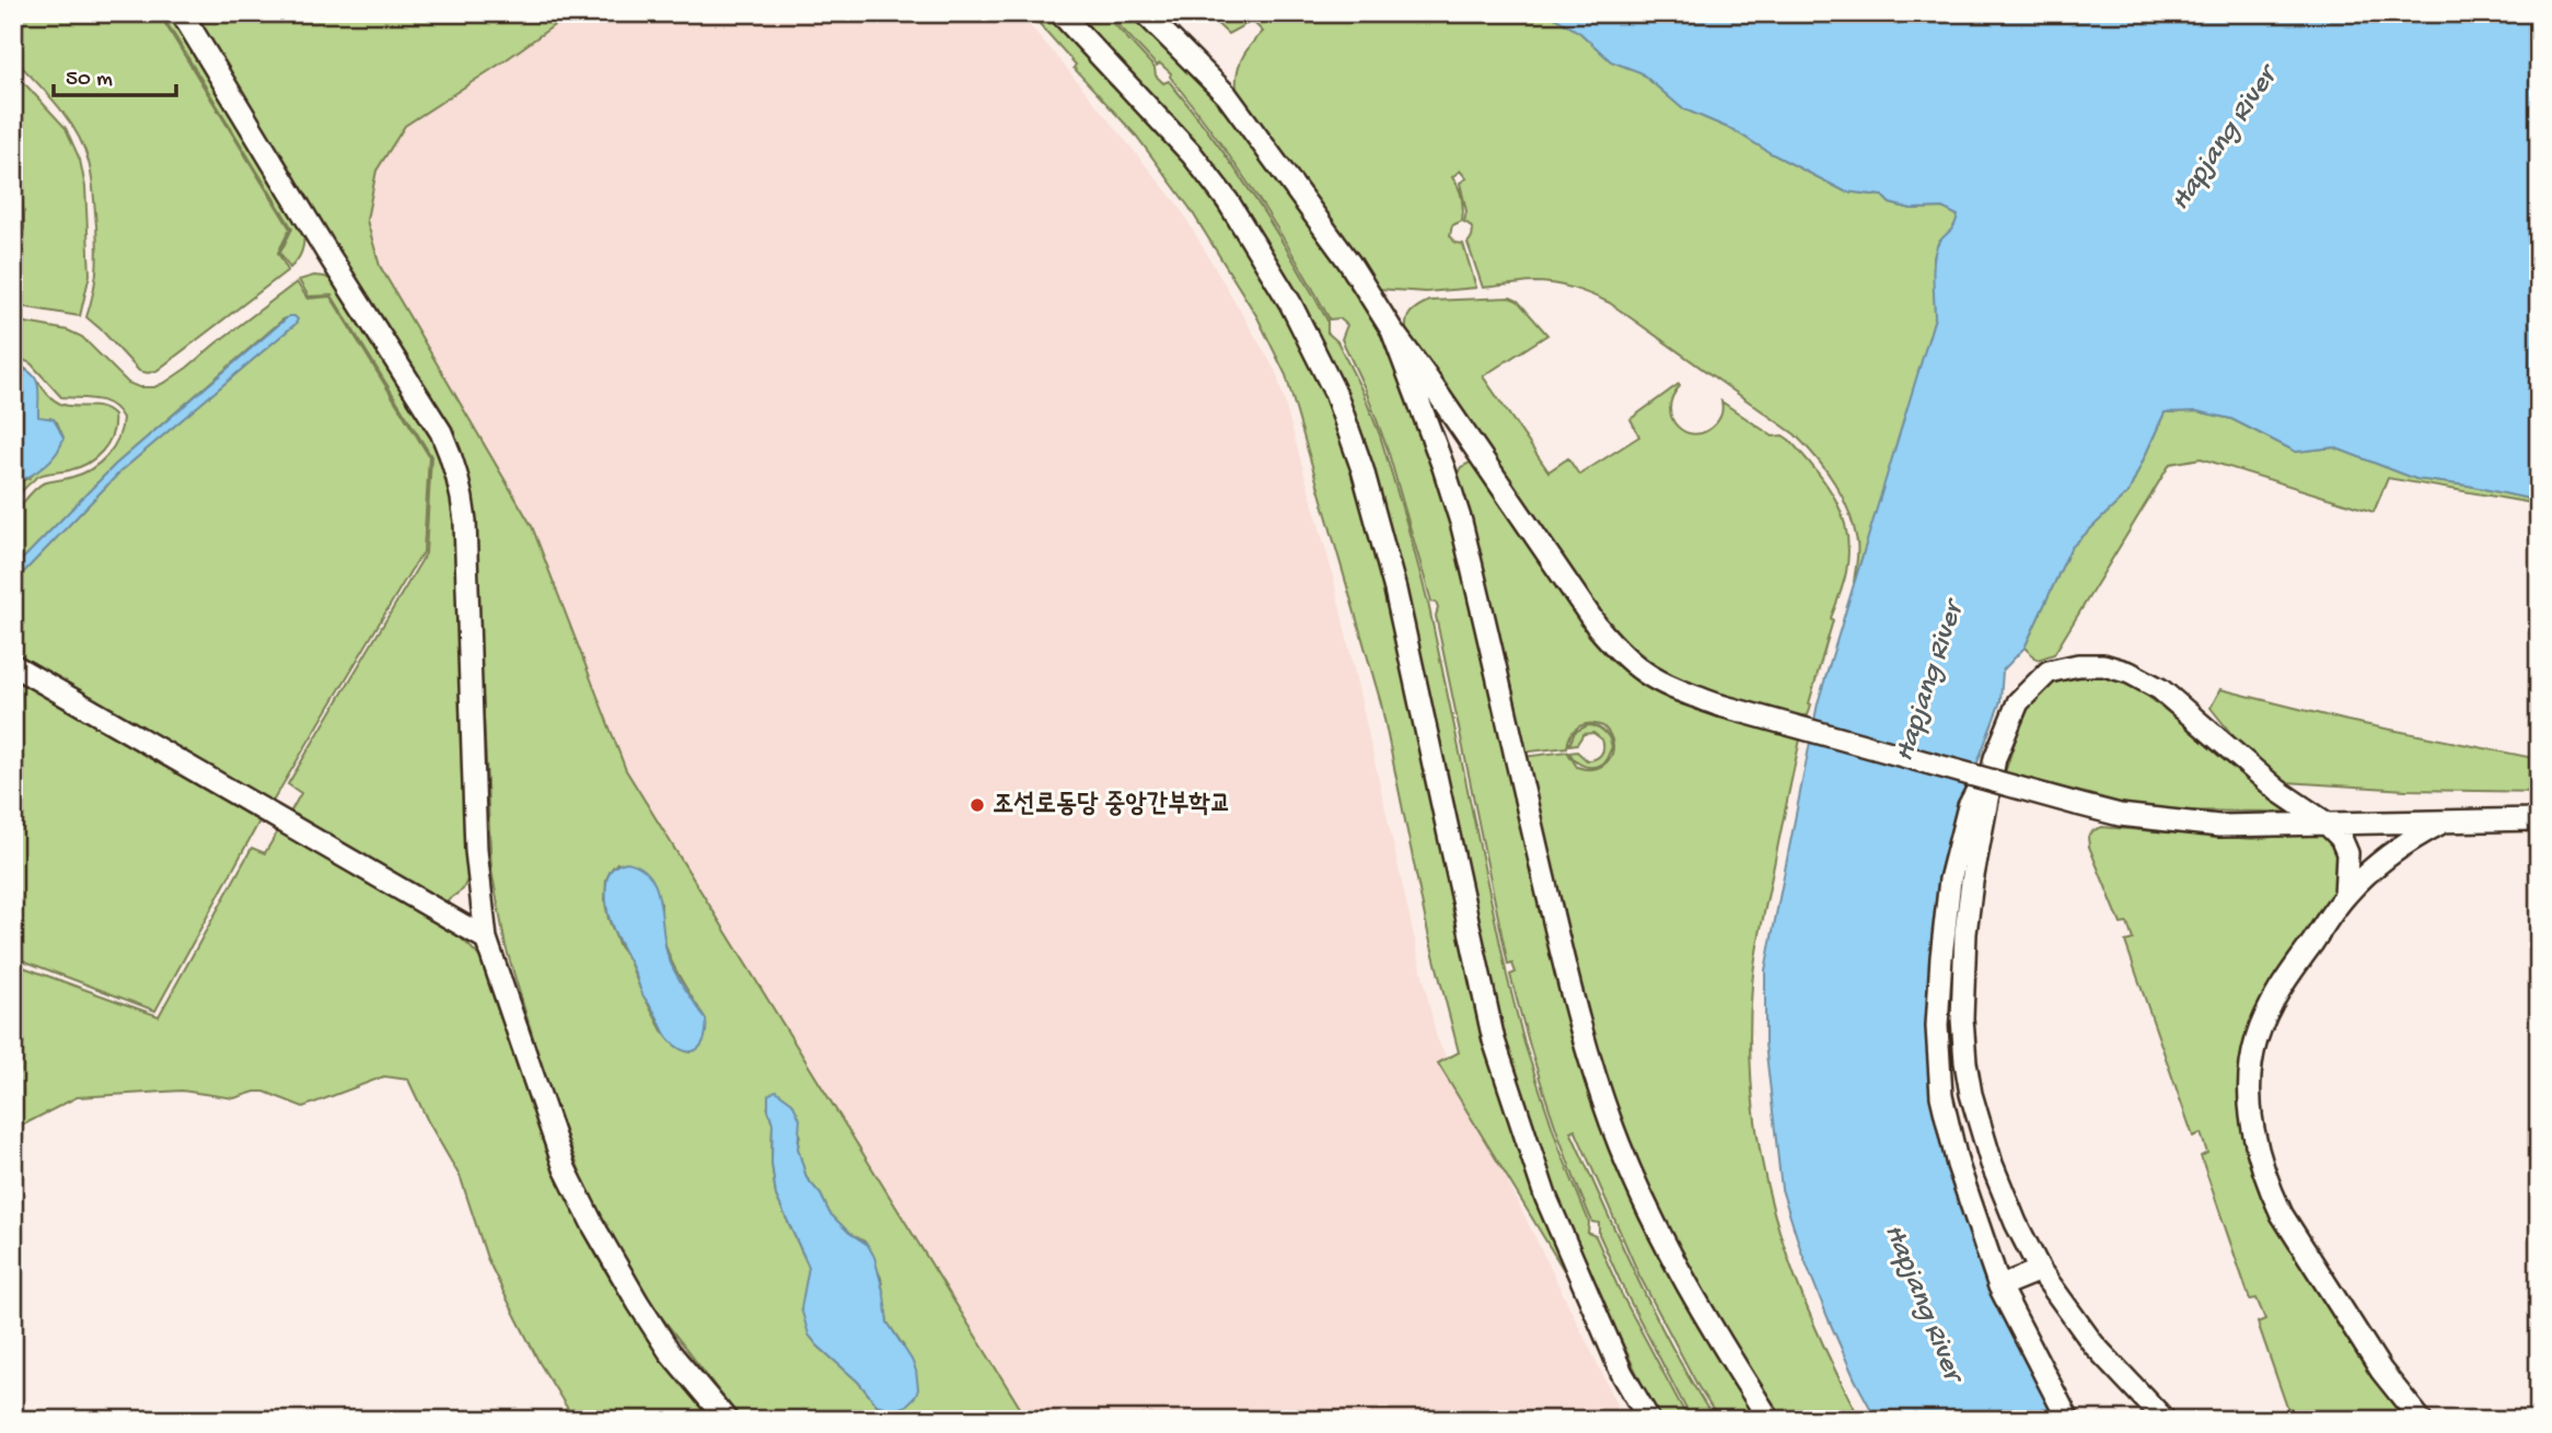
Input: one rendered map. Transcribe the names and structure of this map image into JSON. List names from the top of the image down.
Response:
{
  "water": ["Hapjang River"],
  "places": ["조선로동당 중앙간부학교"],
  "scale_bar": "50 m"
}
